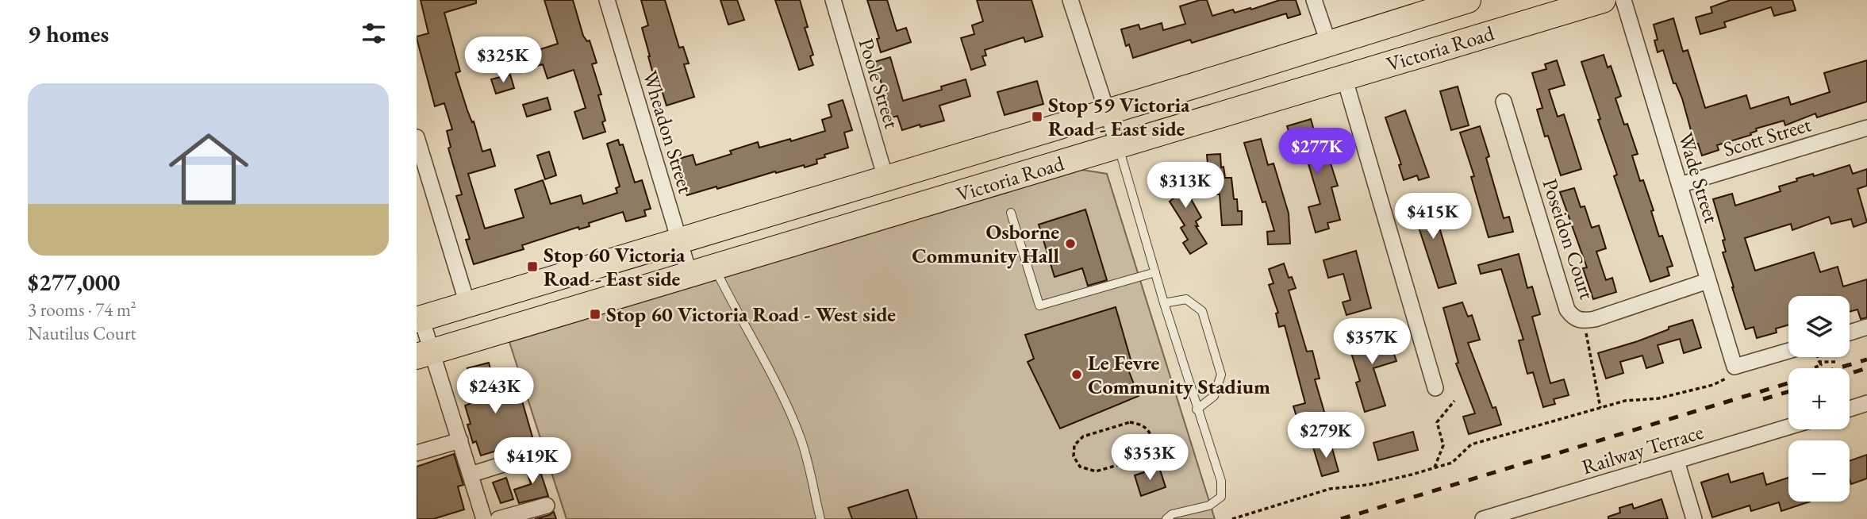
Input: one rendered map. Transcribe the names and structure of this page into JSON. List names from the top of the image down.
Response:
{
  "streets": {
    "highway": ["Victoria Road"],
    "street": [
      "Poole Street",
      "Wheadon Street",
      "Scott Street",
      "Wade Street",
      "Poseidon Court",
      "Railway Terrace"
    ]
  },
  "crossings": [
    ["Victoria Road", "Poole Street"],
    ["Victoria Road", "Wheadon Street"],
    ["Scott Street", "Wade Street"],
    ["Wade Street", "Poseidon Court"]
  ],
  "places": {
    "transit": ["Stop 59 Victoria Road - East side", "Stop 60 Victoria Road - East side", "Stop 60 Victoria Road - West side"],
    "other": ["Osborne Community Hall", "Le Fevre Community Stadium"]
  },
  "page": {
    "heading": "9 homes",
    "price": [
      "$325K",
      "$277K",
      "$313K",
      "$415K",
      "$357K",
      "$243K",
      "$279K",
      "$353K",
      "$419K"
    ],
    "list": [
      {
        "name": "$277,000",
        "note": "3 rooms · 74 m² · Nautilus Court"
      }
    ],
    "map_buttons": ["+", "−"]
  }
}
